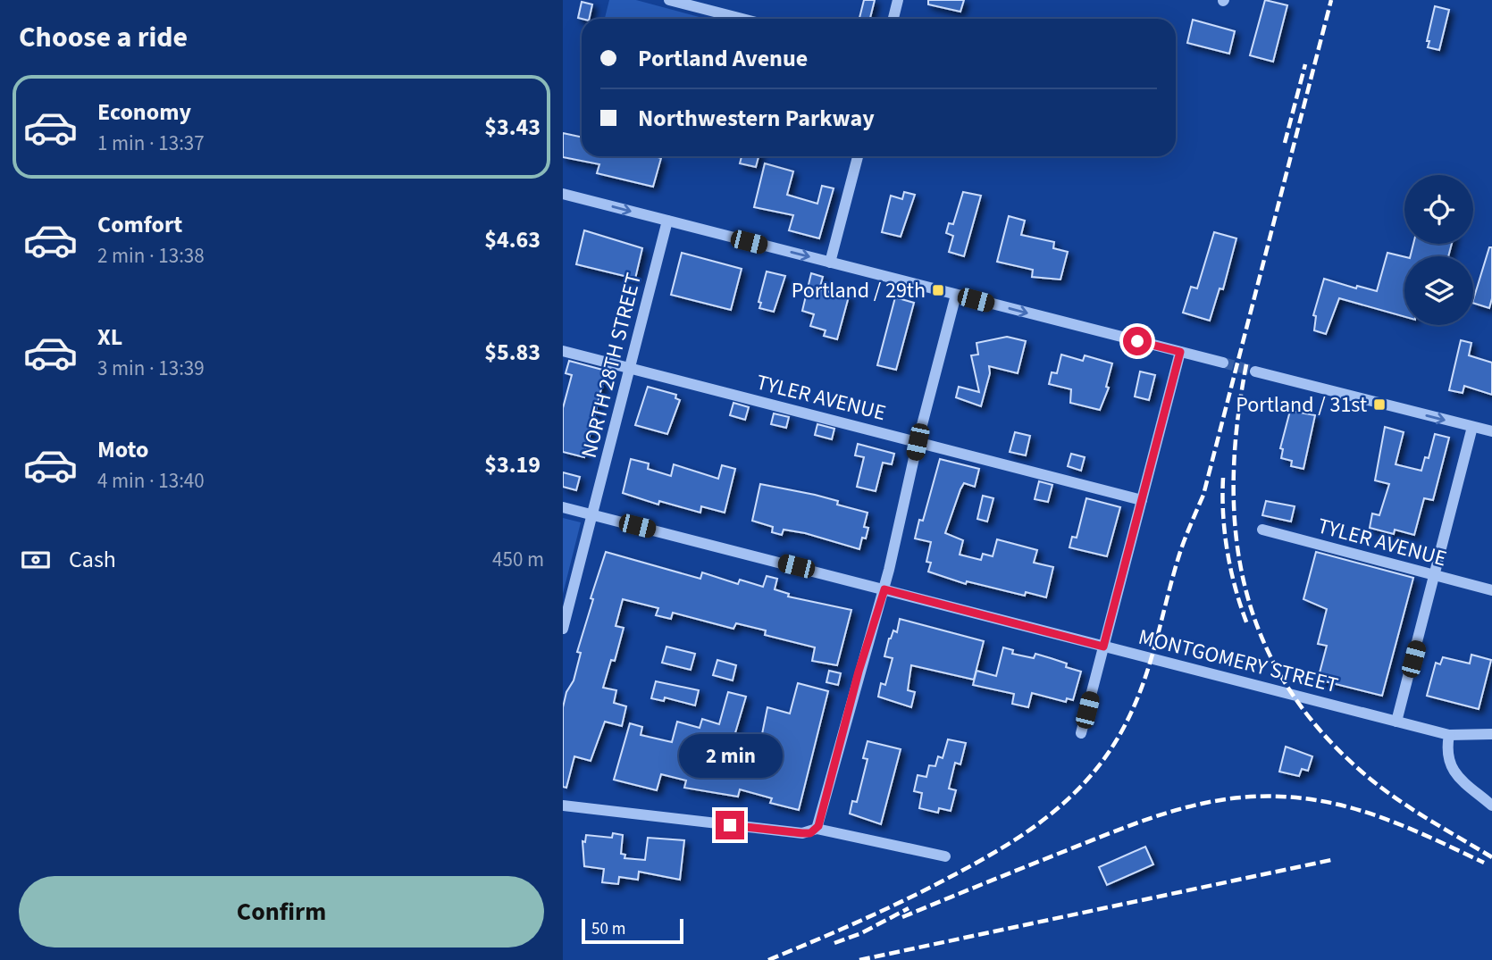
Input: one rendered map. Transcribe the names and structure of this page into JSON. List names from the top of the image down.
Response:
{
  "streets": {
    "street": ["NORTH 28TH STREET", "TYLER AVENUE", "MONTGOMERY STREET"]
  },
  "crossings": [
    ["NORTH 28TH STREET", "TYLER AVENUE"],
    ["NORTH 28TH STREET", "MONTGOMERY STREET"]
  ],
  "places": {
    "transit": ["Portland / 29th", "Portland / 31st"]
  },
  "scale_bar": "50 m",
  "page": {
    "heading": "Choose a ride",
    "banner": ["Portland Avenue", "Northwestern Parkway"],
    "list": [
      {
        "name": "Economy",
        "note": "1 min · 13:37",
        "value": "$3.43"
      },
      {
        "name": "Comfort",
        "note": "2 min · 13:38",
        "value": "$4.63"
      },
      {
        "name": "XL",
        "note": "3 min · 13:39",
        "value": "$5.83"
      },
      {
        "name": "Moto",
        "note": "4 min · 13:40",
        "value": "$3.19"
      }
    ],
    "pay": ["Cash", "450 m"],
    "bubble": "2 min",
    "buttons": "Confirm",
    "scale": "50 m"
  }
}
